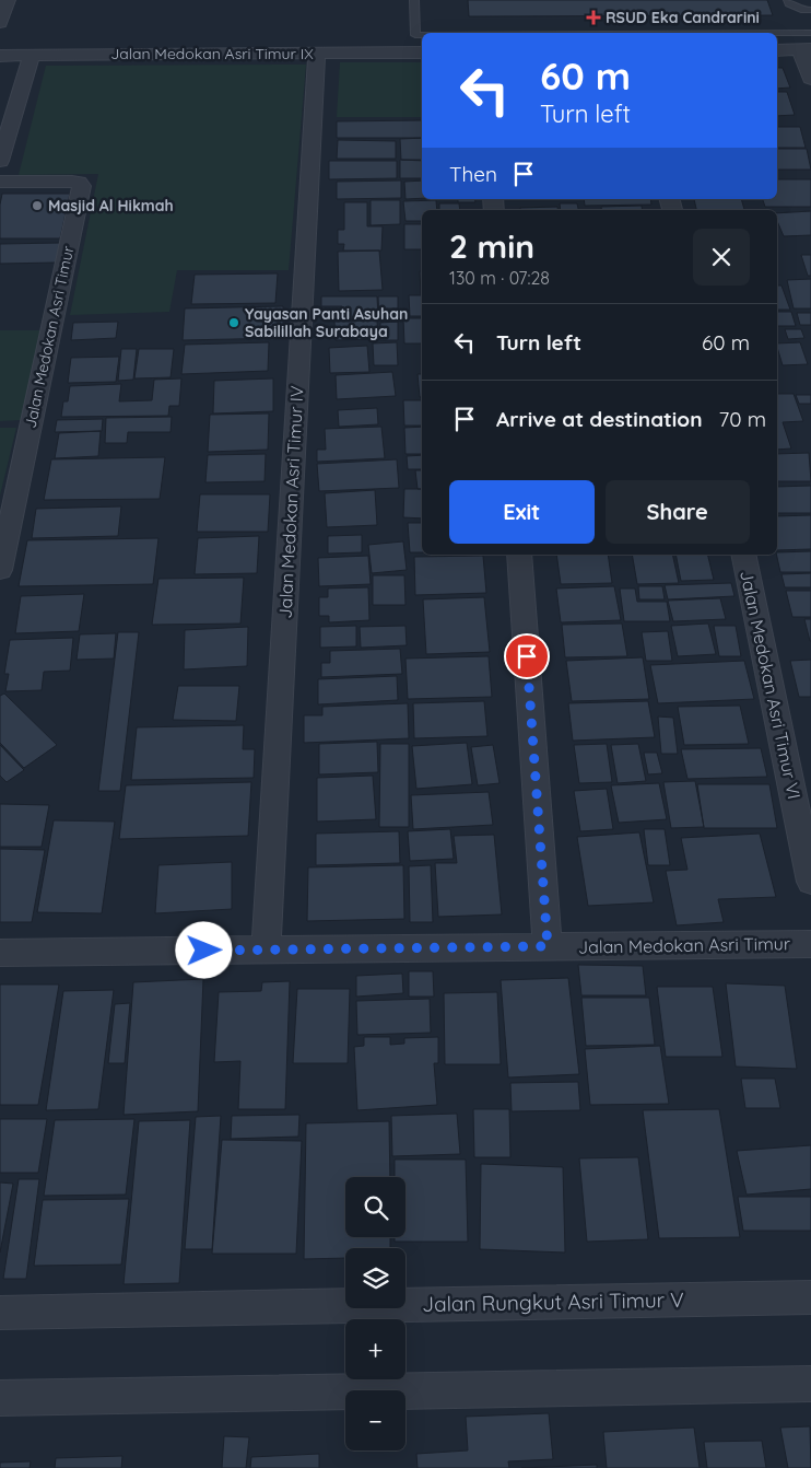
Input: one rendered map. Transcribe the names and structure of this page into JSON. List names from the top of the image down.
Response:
{
  "streets": {
    "street": [
      "Jalan Medokan Asri Timur IX",
      "Jalan Medokan Asri Timur",
      "Jalan Medokan Asri Timur IV",
      "Jalan Medokan Asri Timur VI",
      "Jalan Rungkut Asri Timur V"
    ]
  },
  "crossings": [
    ["Jalan Medokan Asri Timur IX", "Jalan Medokan Asri Timur IV"],
    ["Jalan Medokan Asri Timur", "Jalan Medokan Asri Timur IV"]
  ],
  "places": {
    "health": ["RSUD Eka Candrarini"],
    "other": ["Masjid Al Hikmah", "Yayasan Panti Asuhan Sabilillah Surabaya"]
  },
  "page": {
    "turn": ["60 m", "Turn left"],
    "then": "Then",
    "heading": ["2 min", "130 m · 07:28"],
    "list": [
      {
        "name": "Turn left",
        "value": "60 m"
      },
      {
        "name": "Arrive at destination",
        "value": "70 m"
      }
    ],
    "buttons": ["Exit", "Share"],
    "map_buttons": ["+", "−"]
  }
}
